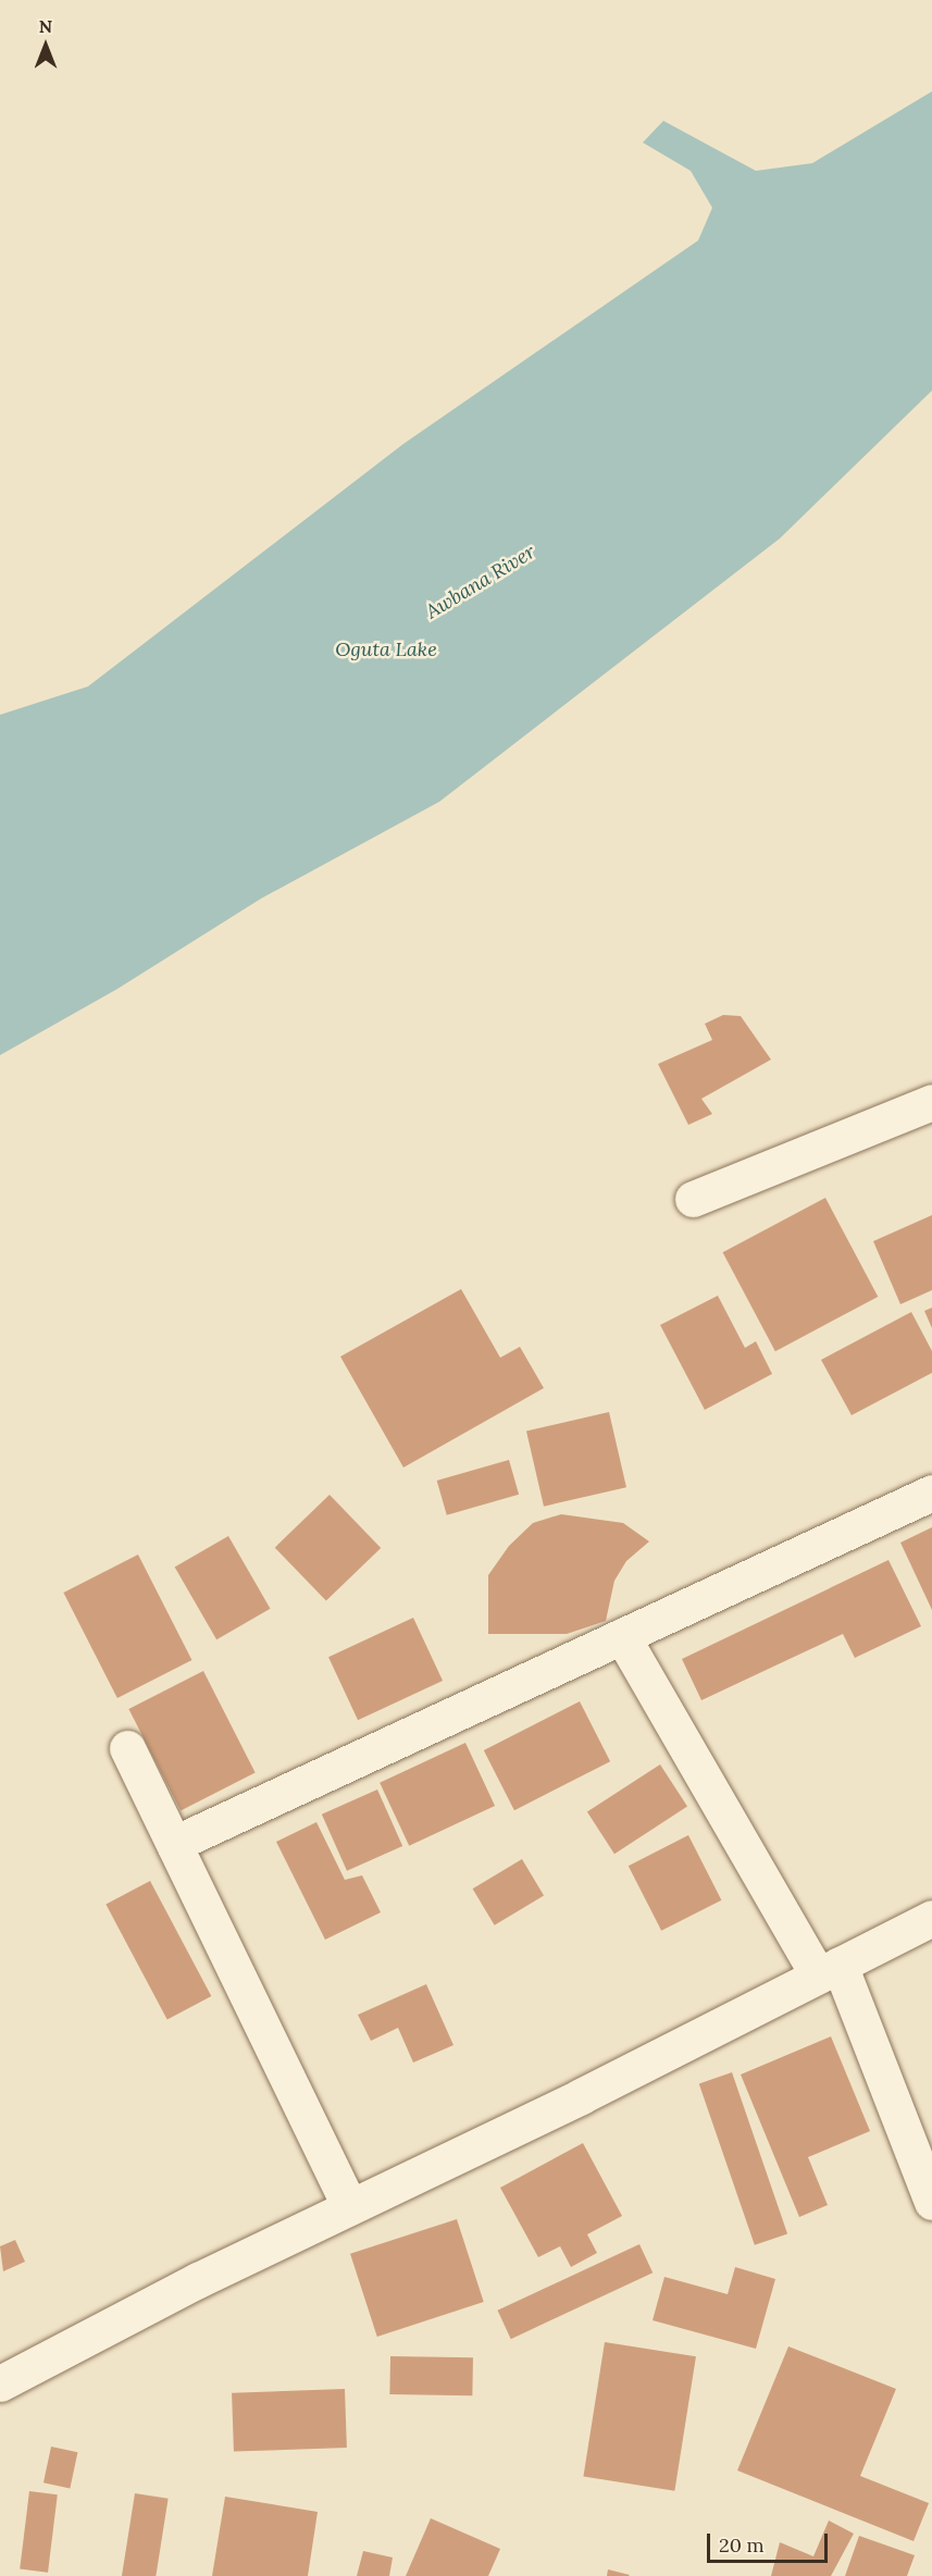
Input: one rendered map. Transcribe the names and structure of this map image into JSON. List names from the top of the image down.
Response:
{
  "water": ["Awbana River", "Oguta Lake"],
  "scale_bar": "20 m",
  "north": "top"
}
